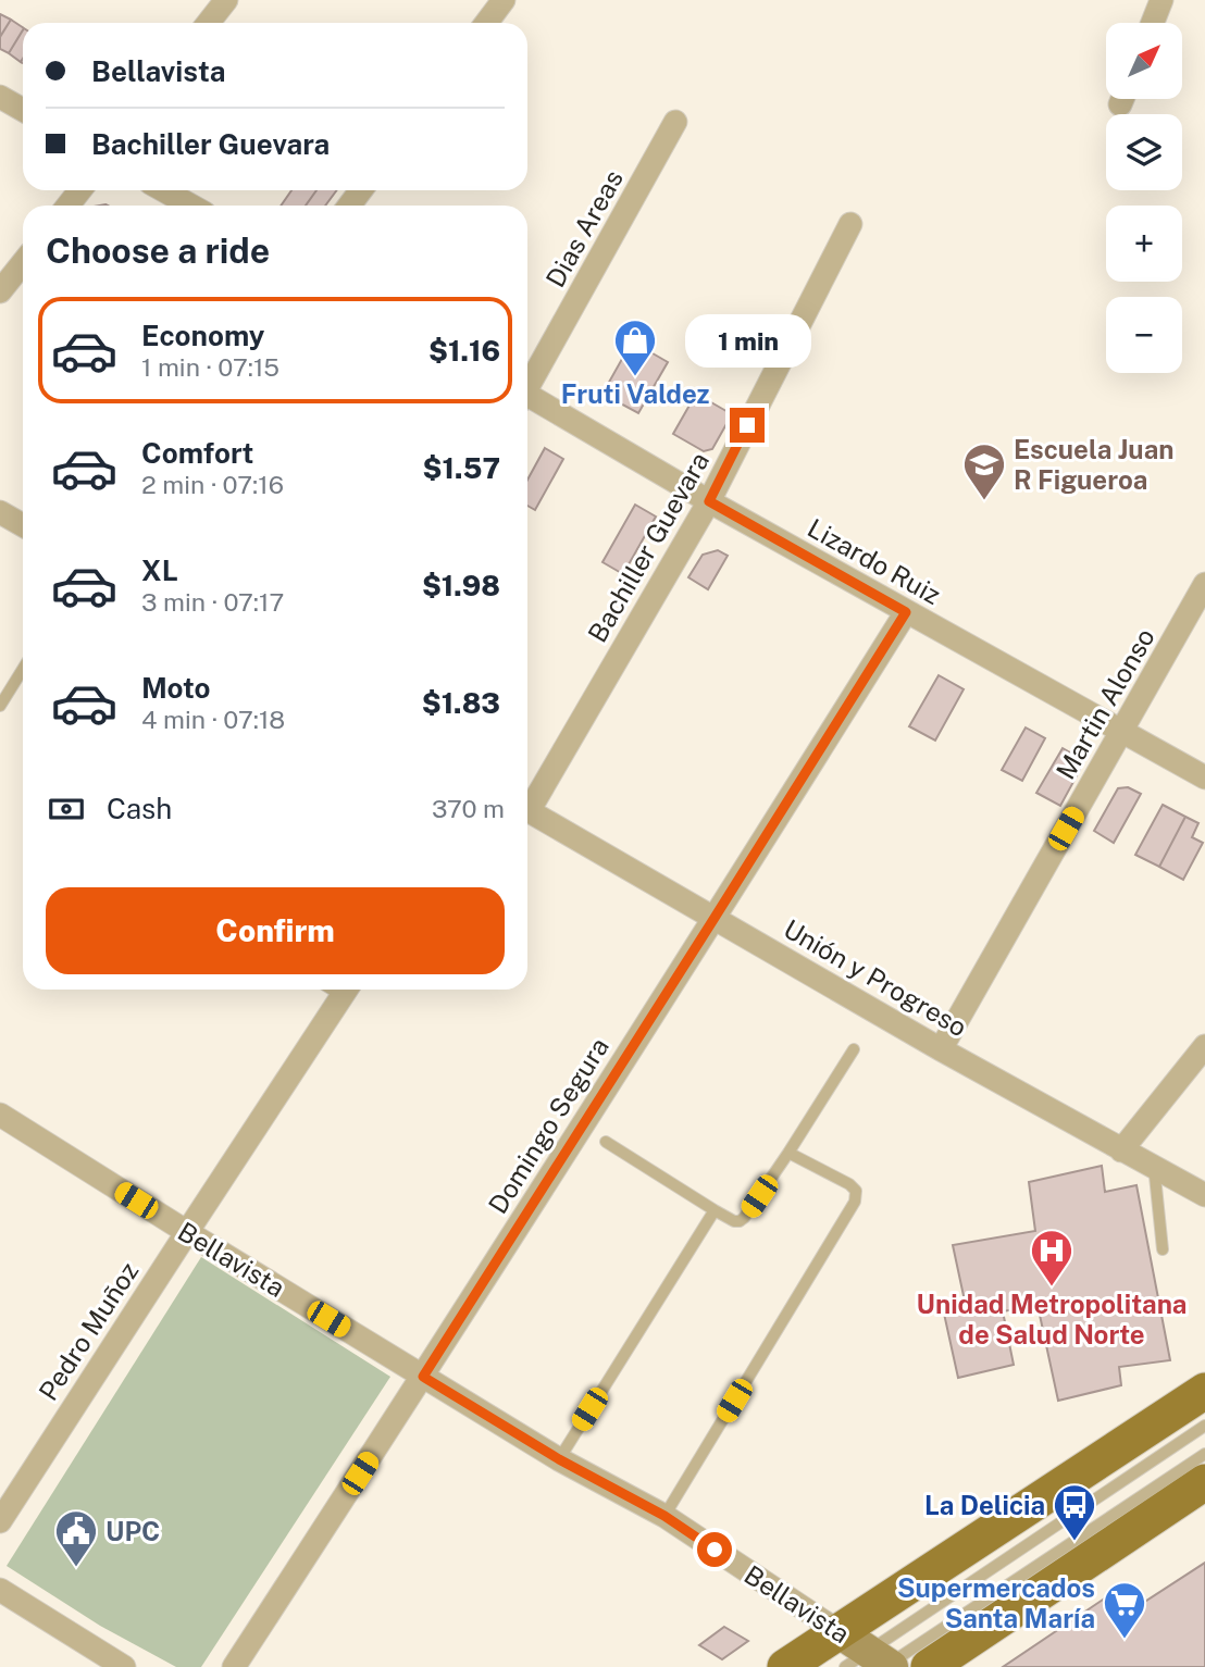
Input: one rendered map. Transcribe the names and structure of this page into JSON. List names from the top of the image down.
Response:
{
  "streets": {
    "street": [
      "Dias Areas",
      "Bachiller Guevara",
      "Lizardo Ruiz",
      "Martin Alonso",
      "Unión y Progreso",
      "Domingo Segura",
      "Bellavista",
      "Pedro Muñoz"
    ]
  },
  "crossings": [
    ["Bachiller Guevara", "Lizardo Ruiz"],
    ["Lizardo Ruiz", "Martin Alonso"],
    ["Lizardo Ruiz", "Domingo Segura"],
    ["Martin Alonso", "Unión y Progreso"],
    ["Unión y Progreso", "Domingo Segura"],
    ["Domingo Segura", "Bellavista"],
    ["Bellavista", "Pedro Muñoz"]
  ],
  "places": {
    "shop": ["Fruti Valdez"],
    "school or university": ["Escuela Juan R Figueroa"],
    "hospital": ["Unidad Metropolitana de Salud Norte"],
    "bus stop": ["La Delicia"],
    "public building": ["UPC"],
    "supermarket": ["Supermercados Santa María"]
  },
  "north": "top right",
  "page": {
    "map_buttons": ["+", "−"],
    "banner": ["Bellavista", "Bachiller Guevara"],
    "heading": "Choose a ride",
    "list": [
      {
        "name": "Economy",
        "note": "1 min · 07:15",
        "value": "$1.16"
      },
      {
        "name": "Comfort",
        "note": "2 min · 07:16",
        "value": "$1.57"
      },
      {
        "name": "XL",
        "note": "3 min · 07:17",
        "value": "$1.98"
      },
      {
        "name": "Moto",
        "note": "4 min · 07:18",
        "value": "$1.83"
      }
    ],
    "bubble": "1 min",
    "pay": ["Cash", "370 m"],
    "buttons": "Confirm"
  }
}
